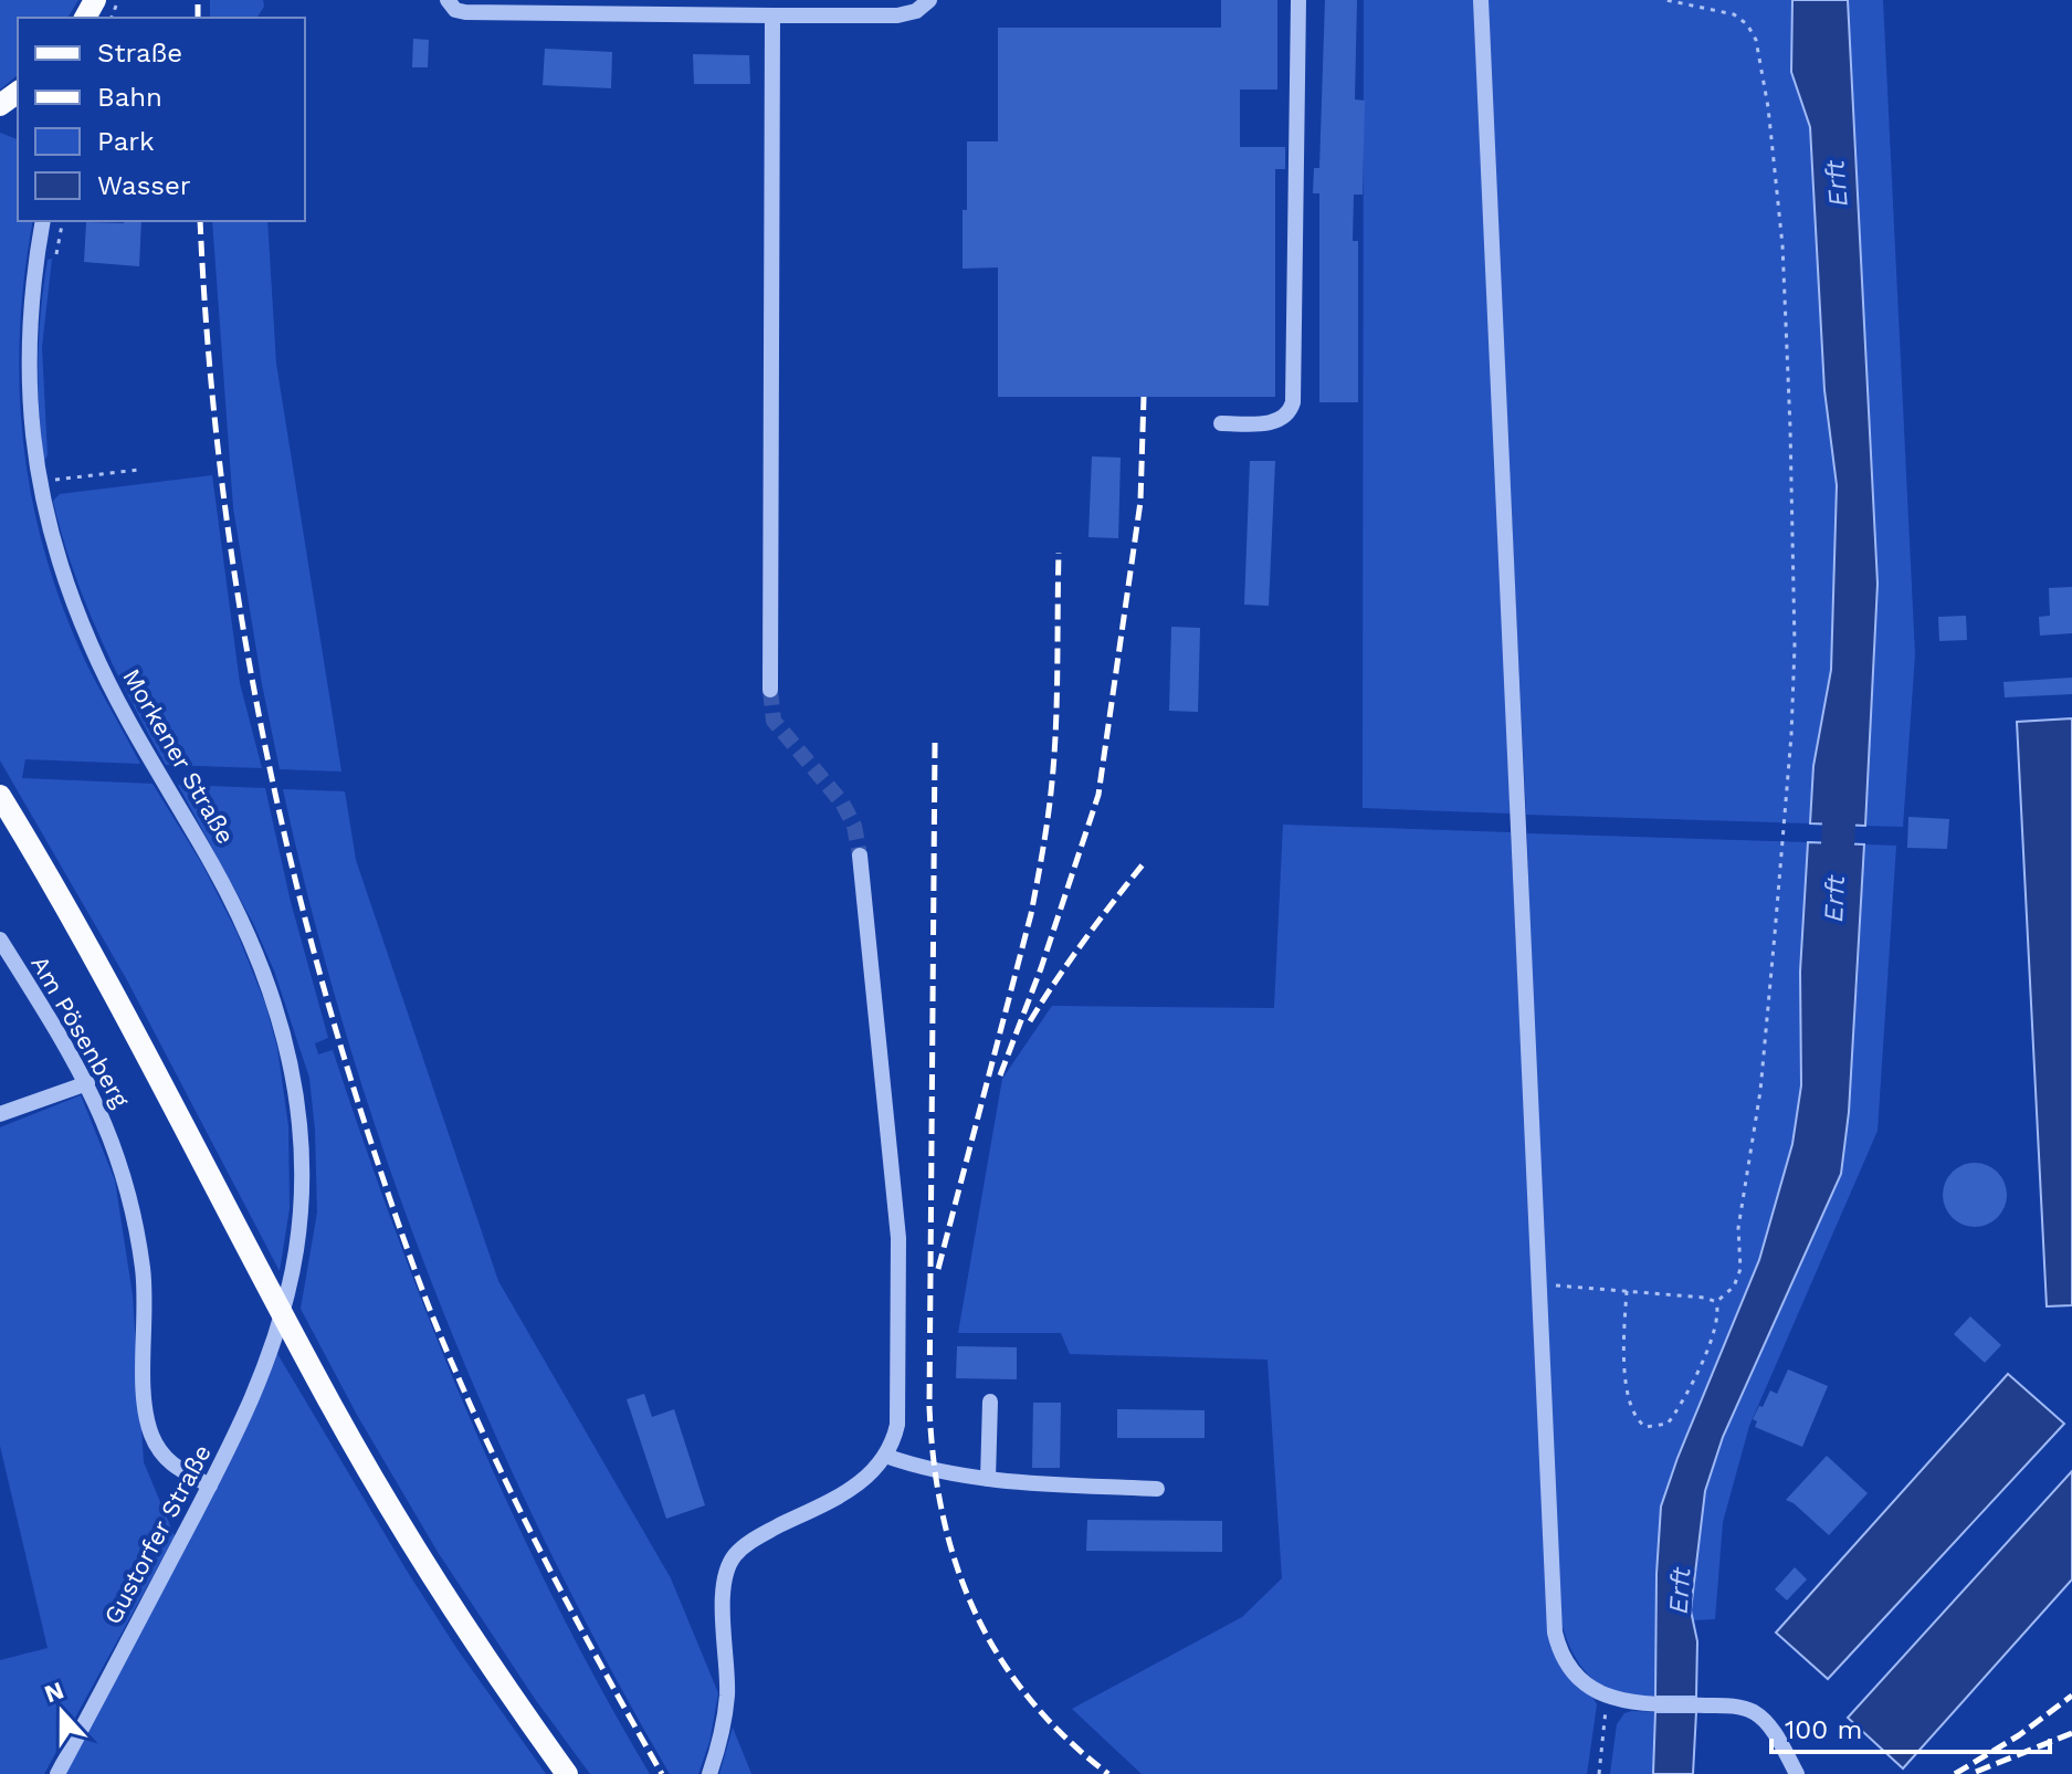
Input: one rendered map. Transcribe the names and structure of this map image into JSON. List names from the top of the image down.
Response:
{
  "streets": {
    "street": ["Morkener Straße", "Am Pösenberg", "Gustorfer Straße"]
  },
  "crossings": [
    ["Morkener Straße", "Gustorfer Straße"],
    ["Am Pösenberg", "Gustorfer Straße"]
  ],
  "water": ["Erft"],
  "legend": [
    "Straße",
    "Bahn",
    "Park",
    "Wasser"
  ],
  "scale_bar": "100 m",
  "north": "top"
}
